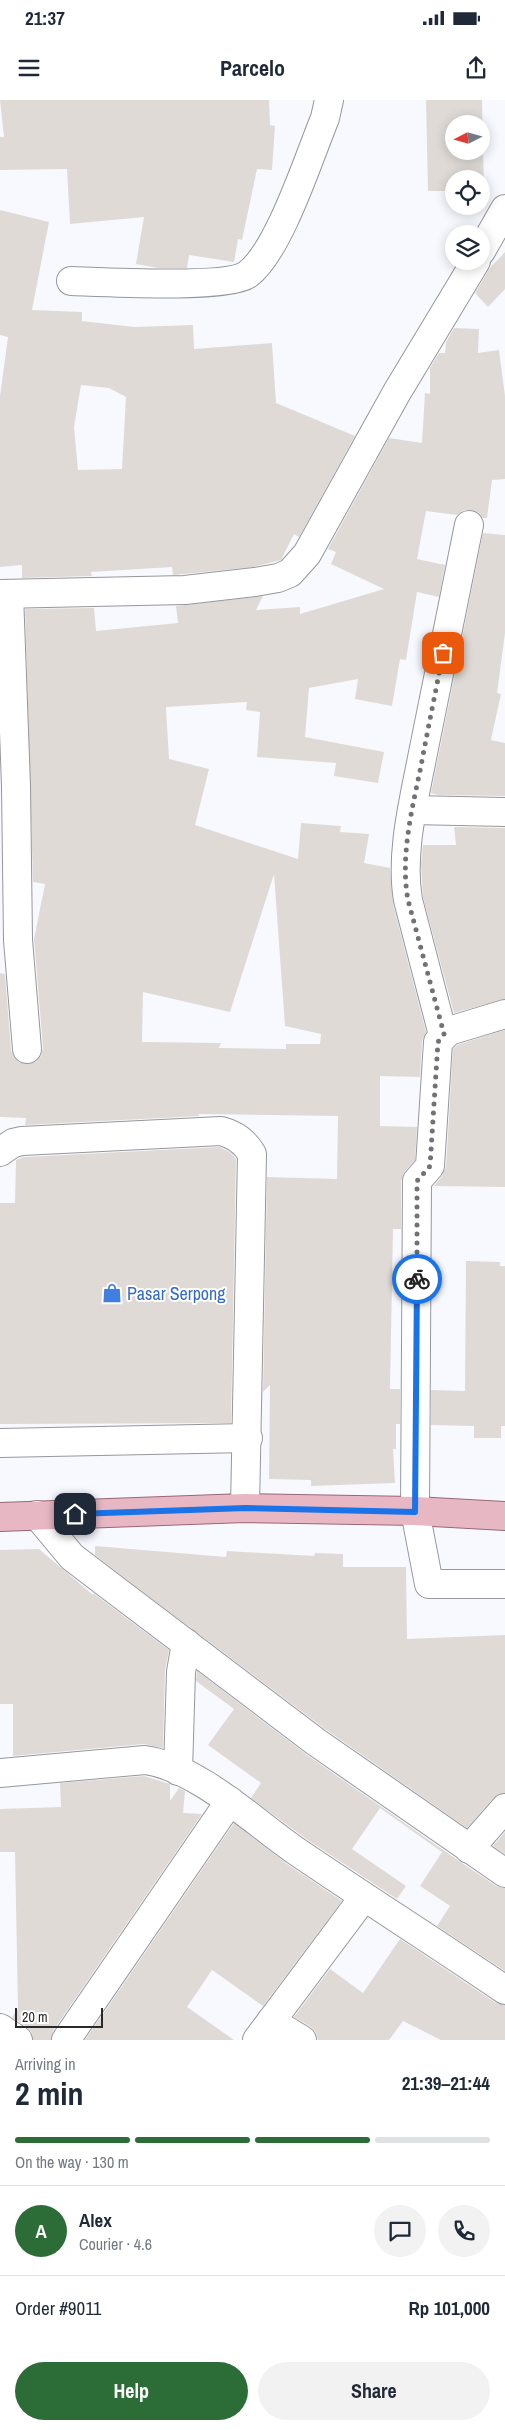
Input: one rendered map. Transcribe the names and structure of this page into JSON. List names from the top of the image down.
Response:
{
  "places": {
    "shop": ["Pasar Serpong"]
  },
  "scale_bar": "20 m",
  "north": "left",
  "page": {
    "status": "21:37",
    "header": "Parcelo",
    "scale": "20 m",
    "heading": ["2 min", "Arriving in", "21:39–21:44"],
    "panel": [
      "Alex",
      "Courier · 4.6",
      "Order #9011",
      "Rp 101,000"
    ],
    "bar": "On the way · 130 m",
    "round": "A",
    "buttons": ["Help", "Share"]
  }
}
